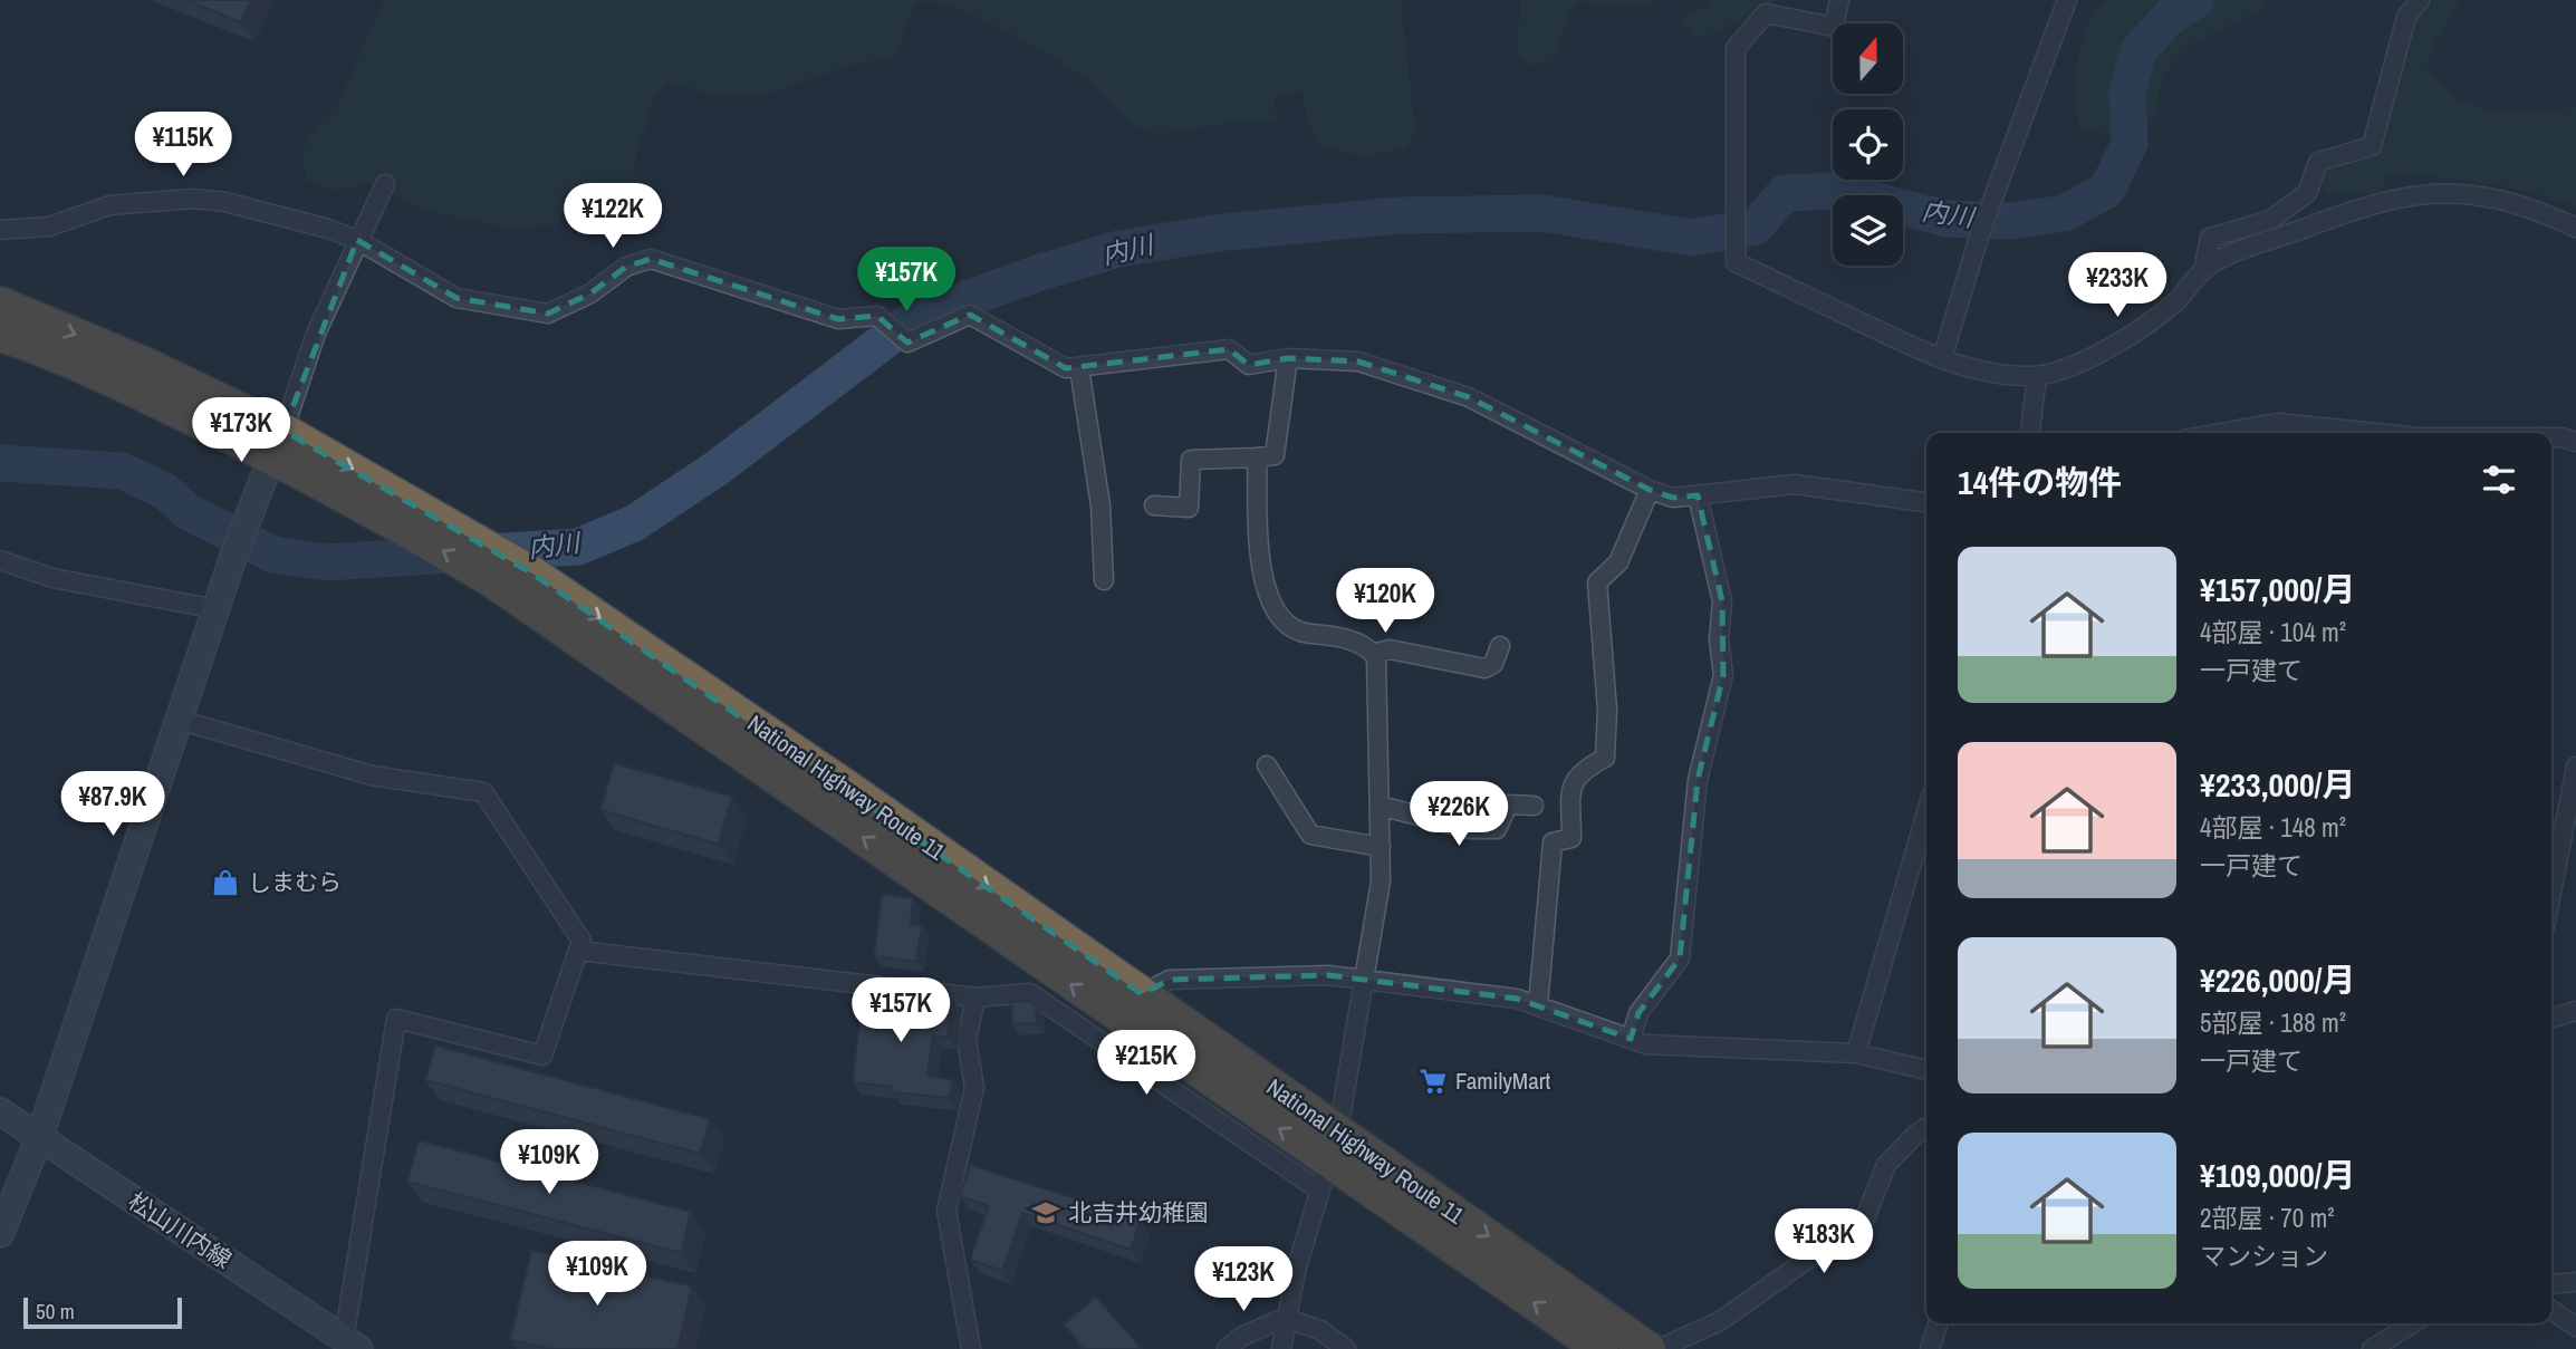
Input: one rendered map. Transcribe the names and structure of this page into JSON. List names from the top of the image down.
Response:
{
  "streets": {
    "highway": ["National Highway Route 11"],
    "street": ["松山川内線"]
  },
  "water": ["内川"],
  "places": {
    "shop": ["しまむら"],
    "supermarket": ["FamilyMart"],
    "school or university": ["北吉井幼稚園"]
  },
  "scale_bar": "50 m",
  "north": "top",
  "page": {
    "price": [
      "¥115K",
      "¥122K",
      "¥157K",
      "¥233K",
      "¥173K",
      "¥120K",
      "¥87.9K",
      "¥226K",
      "¥157K",
      "¥215K",
      "¥109K",
      "¥183K",
      "¥109K",
      "¥123K"
    ],
    "heading": "14件の物件",
    "list": [
      {
        "name": "¥157,000/月",
        "note": "4部屋 · 104 m² · 一戸建て"
      },
      {
        "name": "¥233,000/月",
        "note": "4部屋 · 148 m² · 一戸建て"
      },
      {
        "name": "¥226,000/月",
        "note": "5部屋 · 188 m² · 一戸建て"
      },
      {
        "name": "¥109,000/月",
        "note": "2部屋 · 70 m² · マンション"
      }
    ],
    "scale": "50 m"
  }
}
